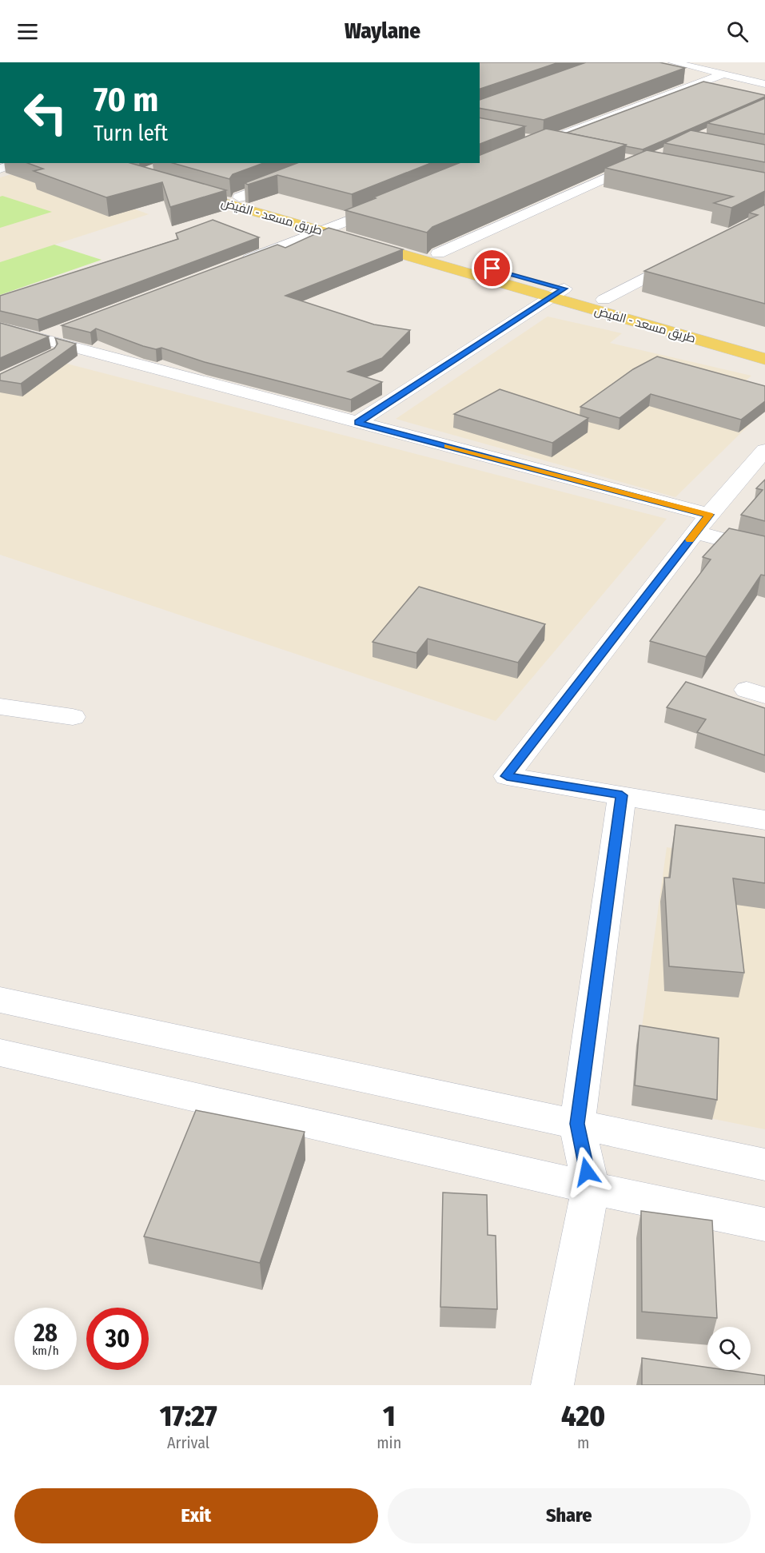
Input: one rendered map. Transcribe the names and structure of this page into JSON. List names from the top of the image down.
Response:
{
  "streets": {
    "main road": ["طريق مسعد - الفيض"]
  },
  "page": {
    "header": "Waylane",
    "turn": ["70 m", "Turn left"],
    "speed": "28 km/h",
    "limit": "30",
    "eta": [
      "17:27",
      "Arrival",
      "1",
      "min",
      "420",
      "m"
    ],
    "buttons": ["Exit", "Share"]
  }
}
